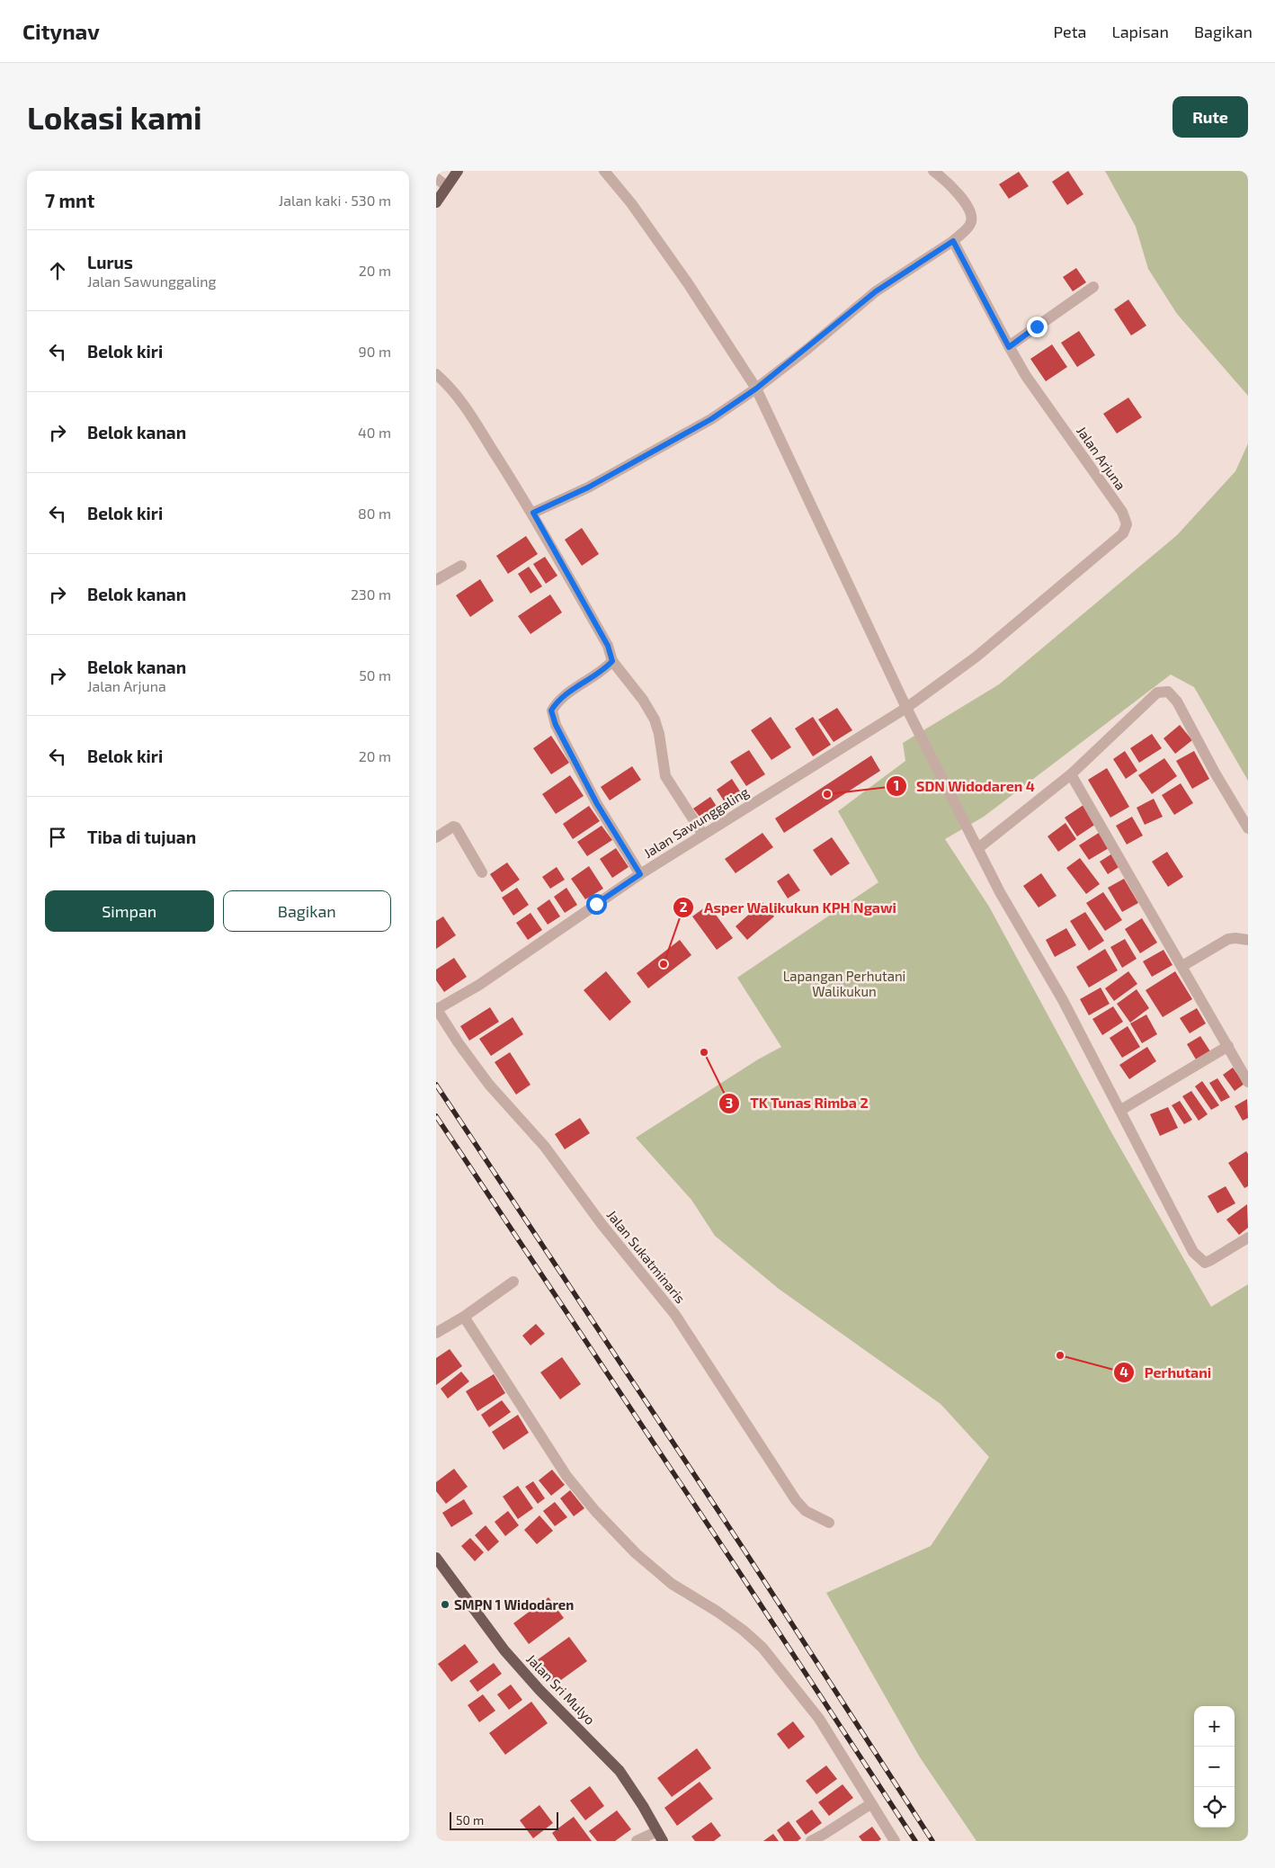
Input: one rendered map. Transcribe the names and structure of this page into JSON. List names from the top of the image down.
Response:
{
  "streets": {
    "main road": ["Jalan Sri Mulyo"],
    "street": ["Jalan Arjuna", "Jalan Sawunggaling", "Jalan Sukatminaris"]
  },
  "crossings": [
    ["Jalan Arjuna", "Jalan Sawunggaling"],
    ["Jalan Sawunggaling", "Jalan Sukatminaris"]
  ],
  "parks": ["Lapangan Perhutani Walikukun"],
  "places": [
    "SDN Widodaren 4",
    "Asper Walikukun KPH Ngawi",
    "TK Tunas Rimba 2",
    "Perhutani",
    "SMPN 1 Widodaren"
  ],
  "scale_bar": "50 m",
  "page": {
    "header": "Citynav",
    "nav": ["Peta", "Lapisan", "Bagikan"],
    "buttons": [
      "Rute",
      ["Simpan", "Bagikan"]
    ],
    "title": "Lokasi kami",
    "heading": ["7 mnt", "Jalan kaki · 530 m"],
    "list": [
      ["Lurus", "Jalan Sawunggaling", "20 m"],
      ["Belok kiri", "90 m"],
      ["Belok kanan", "40 m"],
      ["Belok kiri", "80 m"],
      ["Belok kanan", "230 m"],
      ["Belok kanan", "Jalan Arjuna", "50 m"],
      ["Belok kiri", "20 m"],
      "Tiba di tujuan"
    ],
    "map_buttons": ["+", "−"],
    "scale": "50 m"
  }
}
